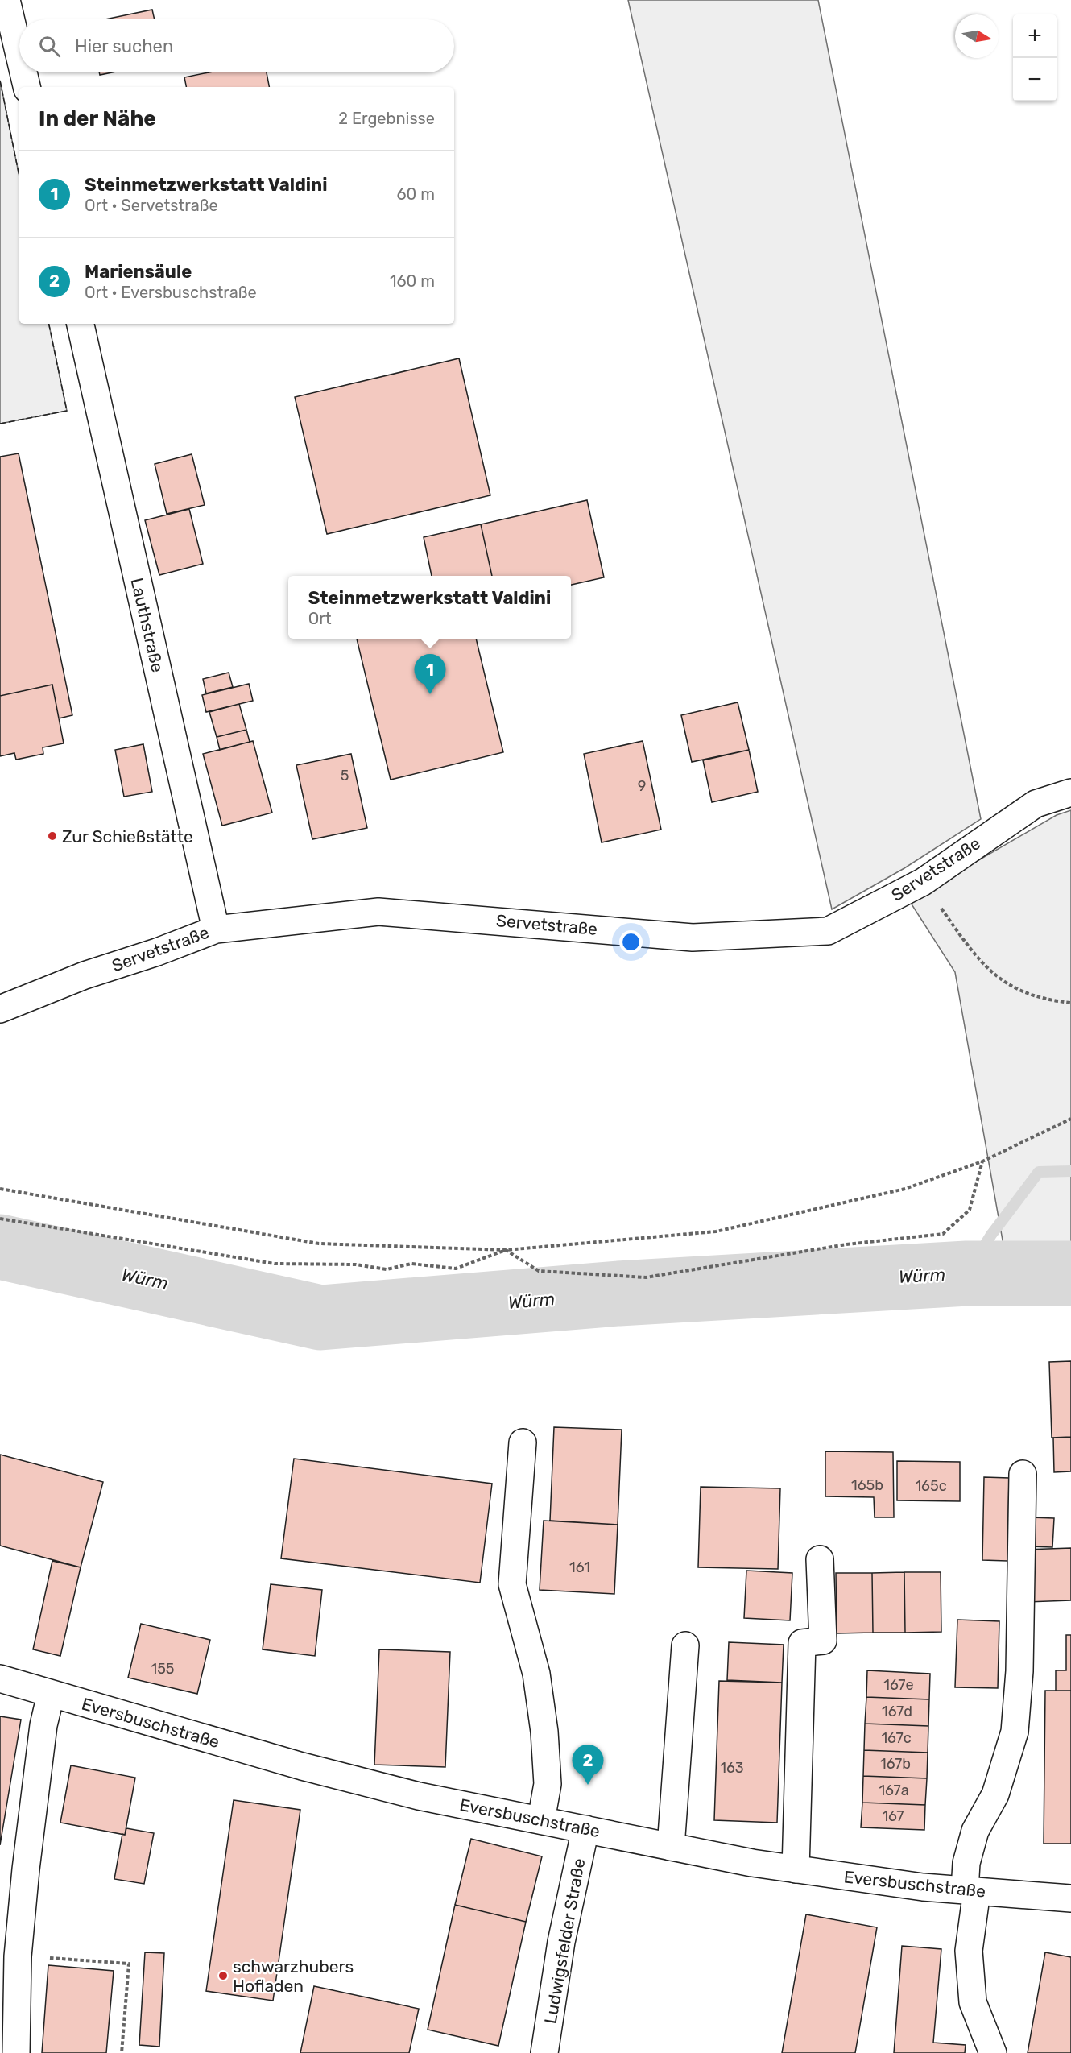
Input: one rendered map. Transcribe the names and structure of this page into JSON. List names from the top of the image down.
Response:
{
  "streets": {
    "street": [
      "Lauthstraße",
      "Servetstraße",
      "Eversbuschstraße",
      "Ludwigsfelder Straße"
    ]
  },
  "crossings": [
    ["Lauthstraße", "Servetstraße"],
    ["Eversbuschstraße", "Ludwigsfelder Straße"]
  ],
  "water": ["Würm"],
  "places": ["Zur Schießstätte", "schwarzhubers Hofladen"],
  "house_numbers": [
    "5",
    "9",
    "165b",
    "165c",
    "161",
    "155",
    "167e",
    "167d",
    "167c",
    "167b",
    "163",
    "167a",
    "167"
  ],
  "north": "right",
  "page": {
    "map_buttons": ["+", "−"],
    "search": "Hier suchen",
    "heading": ["In der Nähe", "2 Ergebnisse"],
    "list": [
      {
        "mark": "1",
        "name": "Steinmetzwerkstatt Valdini",
        "note": "Ort · Servetstraße",
        "value": "60 m"
      },
      {
        "mark": "2",
        "name": "Mariensäule",
        "note": "Ort · Eversbuschstraße",
        "value": "160 m"
      }
    ],
    "popup": ["Steinmetzwerkstatt Valdini", "Ort"],
    "pins": ["1", "2"]
  }
}
